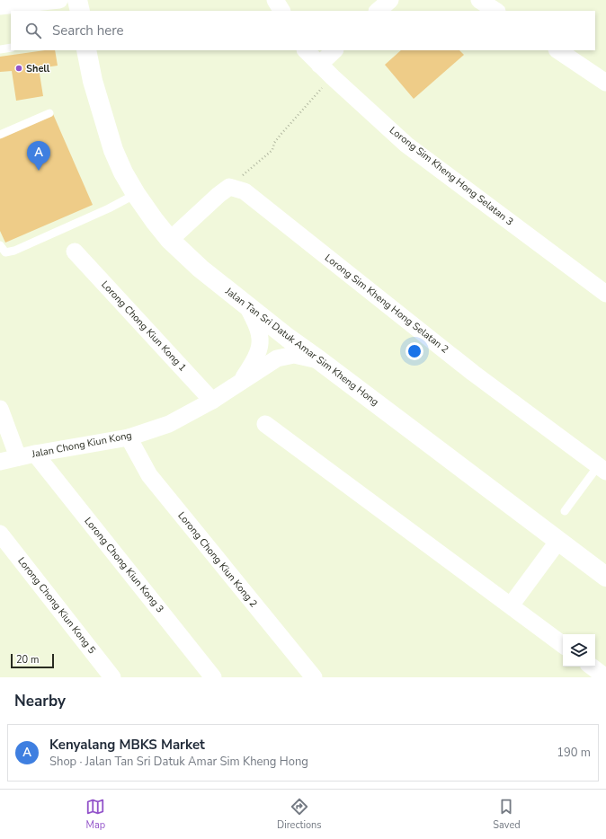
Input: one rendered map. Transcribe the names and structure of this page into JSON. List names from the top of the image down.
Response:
{
  "streets": {
    "street": [
      "Lorong Sim Kheng Hong Selatan 3",
      "Lorong Sim Kheng Hong Selatan 2",
      "Lorong Chong Kiun Kong 1",
      "Jalan Tan Sri Datuk Amar Sim Kheng Hong",
      "Jalan Chong Kiun Kong",
      "Lorong Chong Kiun Kong 2",
      "Lorong Chong Kiun Kong 3",
      "Lorong Chong Kiun Kong 5"
    ]
  },
  "crossings": [
    ["Lorong Chong Kiun Kong 1", "Jalan Chong Kiun Kong"],
    ["Jalan Tan Sri Datuk Amar Sim Kheng Hong", "Jalan Chong Kiun Kong"],
    ["Jalan Chong Kiun Kong", "Lorong Chong Kiun Kong 2"],
    ["Jalan Chong Kiun Kong", "Lorong Chong Kiun Kong 3"]
  ],
  "places": ["Shell"],
  "scale_bar": "20 m",
  "page": {
    "search": "Search here",
    "pins": "A",
    "scale": "20 m",
    "heading": "Nearby",
    "list": [
      {
        "mark": "A",
        "name": "Kenyalang MBKS Market",
        "note": "Shop · Jalan Tan Sri Datuk Amar Sim Kheng Hong",
        "value": "190 m"
      }
    ],
    "nav": ["Map", "Directions", "Saved"]
  }
}
